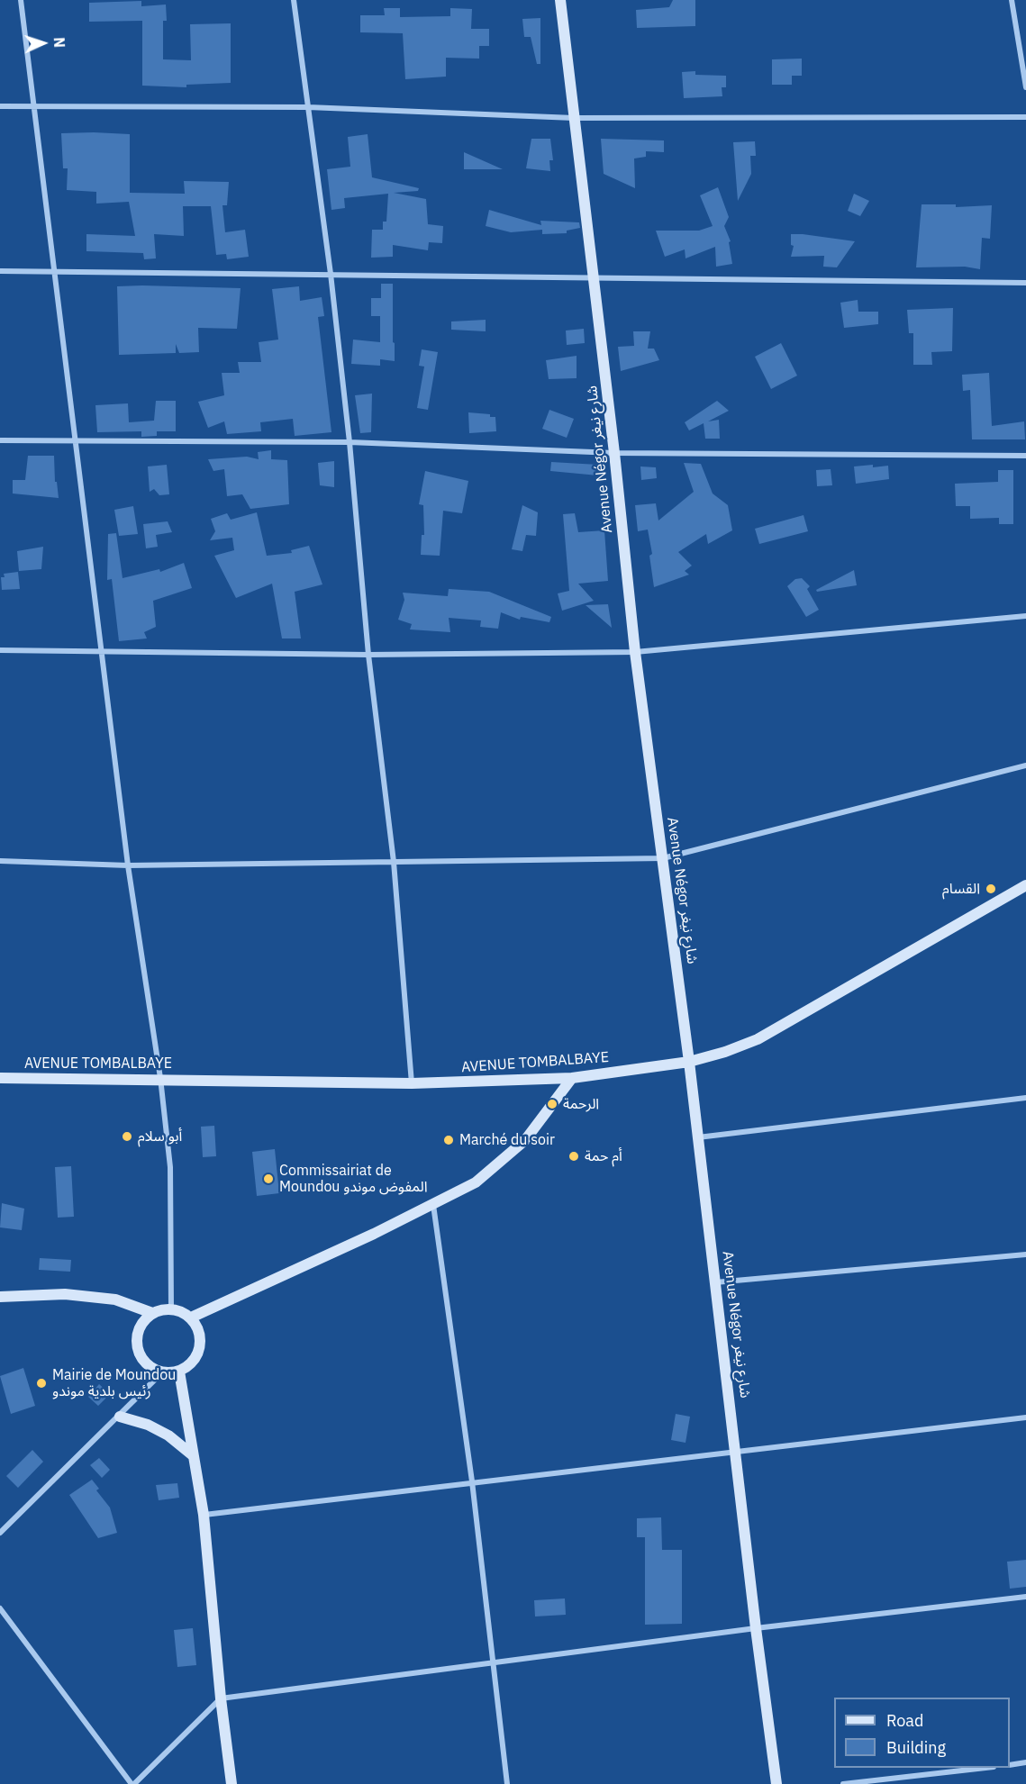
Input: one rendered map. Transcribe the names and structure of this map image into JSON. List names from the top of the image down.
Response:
{
  "streets": {
    "main road": ["Avenue Négor شارع نيغر", "AVENUE TOMBALBAYE"]
  },
  "crossings": [
    ["Avenue Négor شارع نيغر", "AVENUE TOMBALBAYE"]
  ],
  "places": [
    "القسام",
    "الرحمة",
    "أبو سلام",
    "Marché du soir",
    "أم حمة",
    "Commissairiat de Moundou المفوض موندو",
    "Mairie de Moundou رئيس بلدية موندو"
  ],
  "legend": ["Road", "Building"],
  "north": "right"
}
